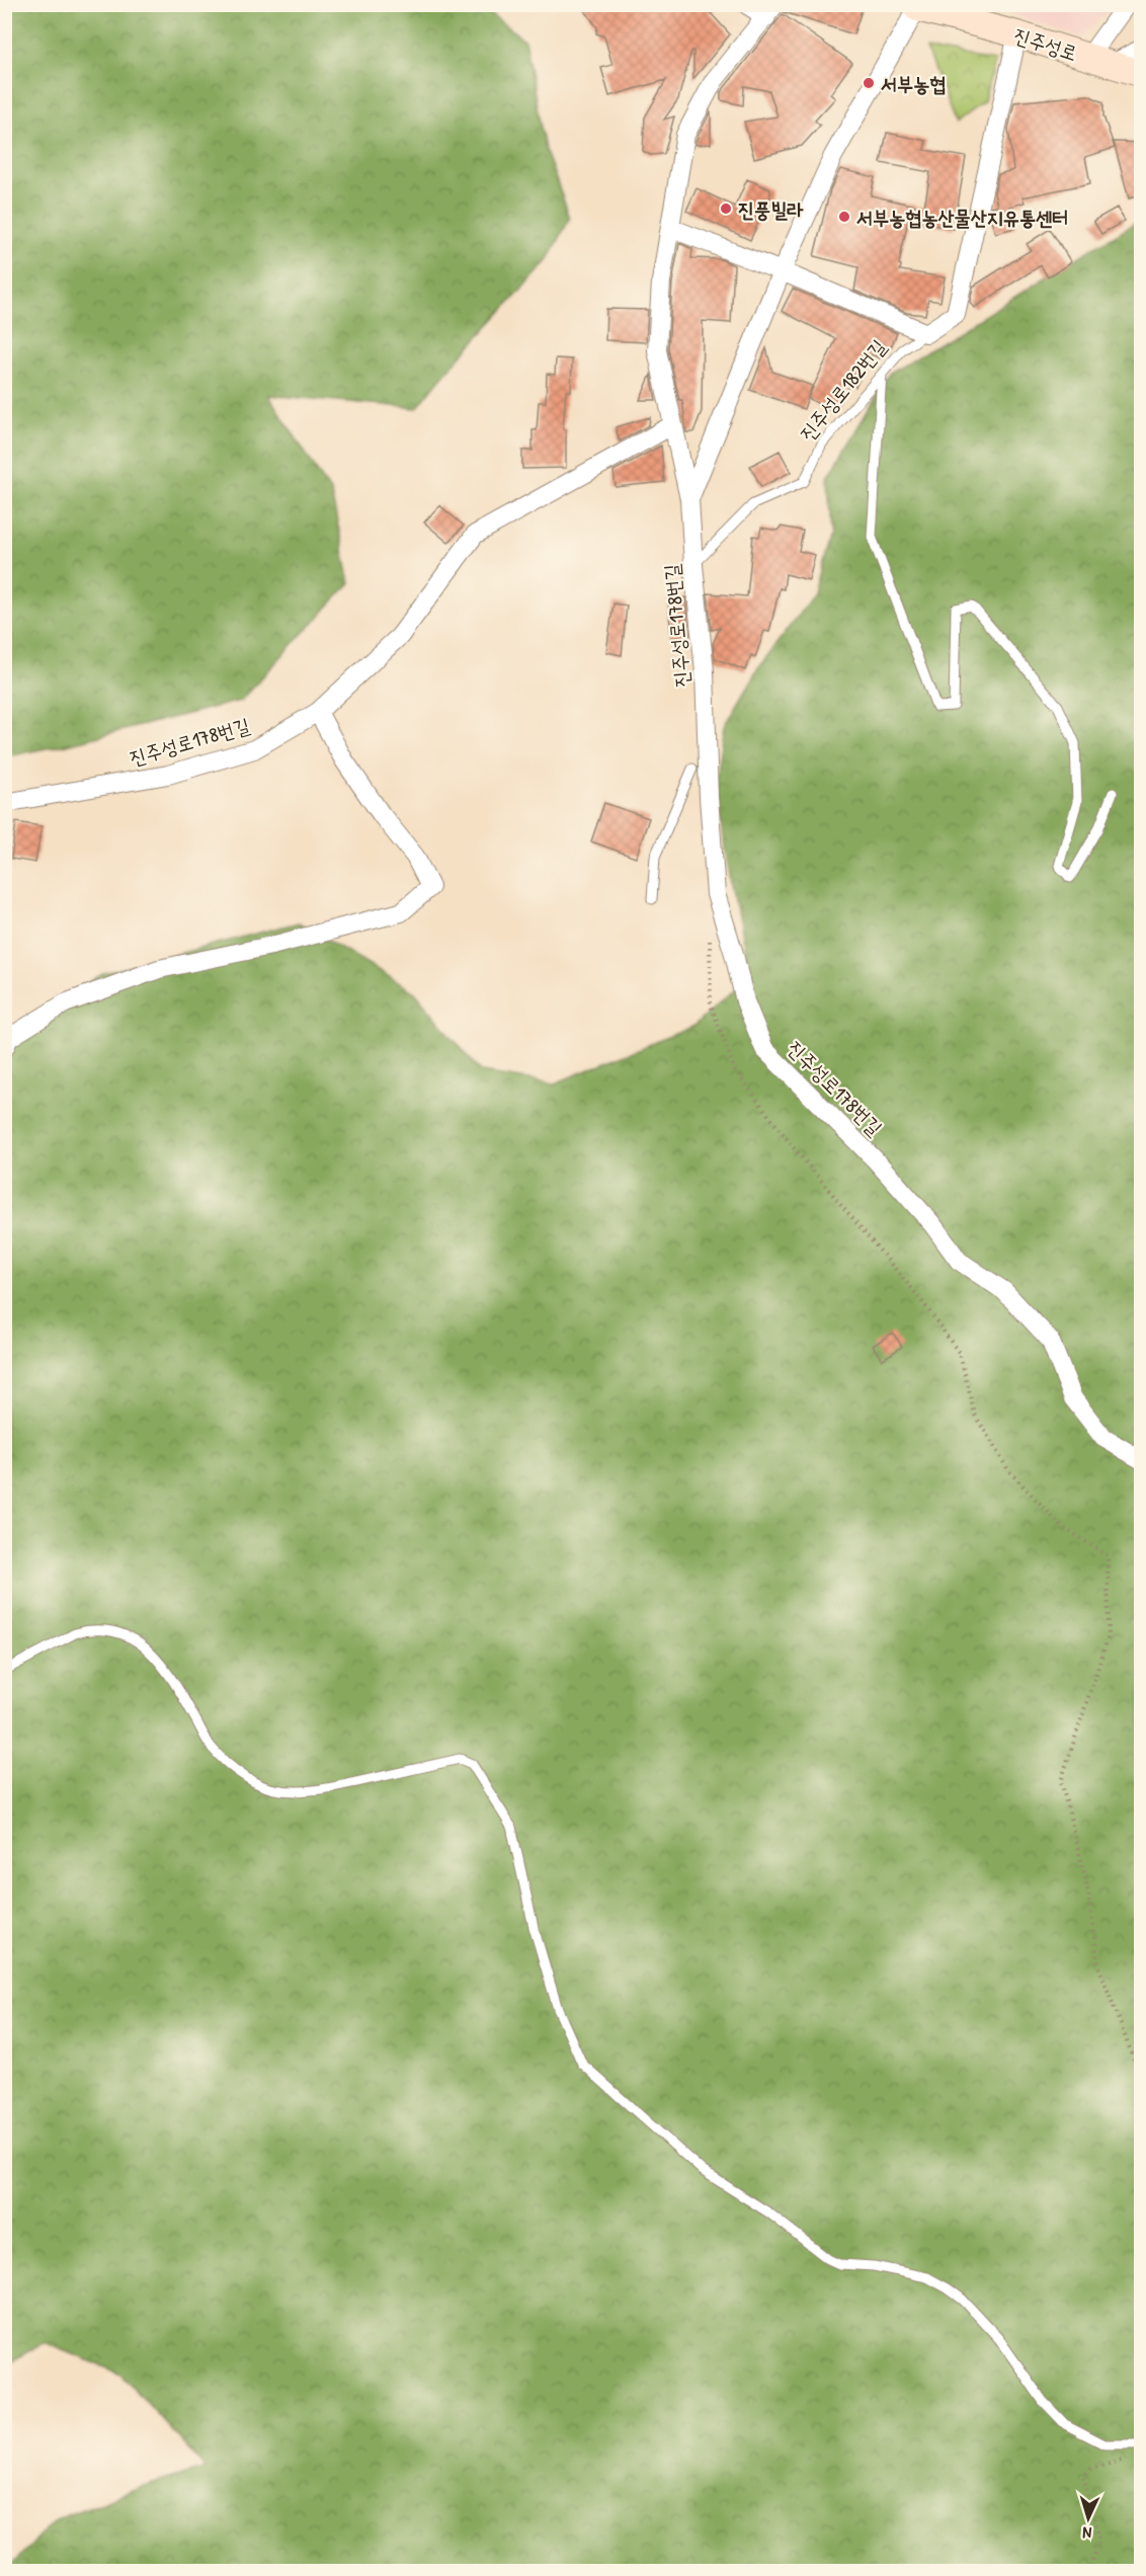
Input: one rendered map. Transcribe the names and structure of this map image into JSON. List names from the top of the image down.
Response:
{
  "streets": {
    "main road": ["진주성로"],
    "street": ["진주성로182번길", "진주성로178번길"]
  },
  "crossings": [
    ["진주성로", "진주성로182번길"],
    ["진주성로", "진주성로178번길"],
    ["진주성로182번길", "진주성로178번길"]
  ],
  "places": ["서부농협", "진풍빌라", "서부농협농산물산지유통센터"],
  "north": "bottom"
}
